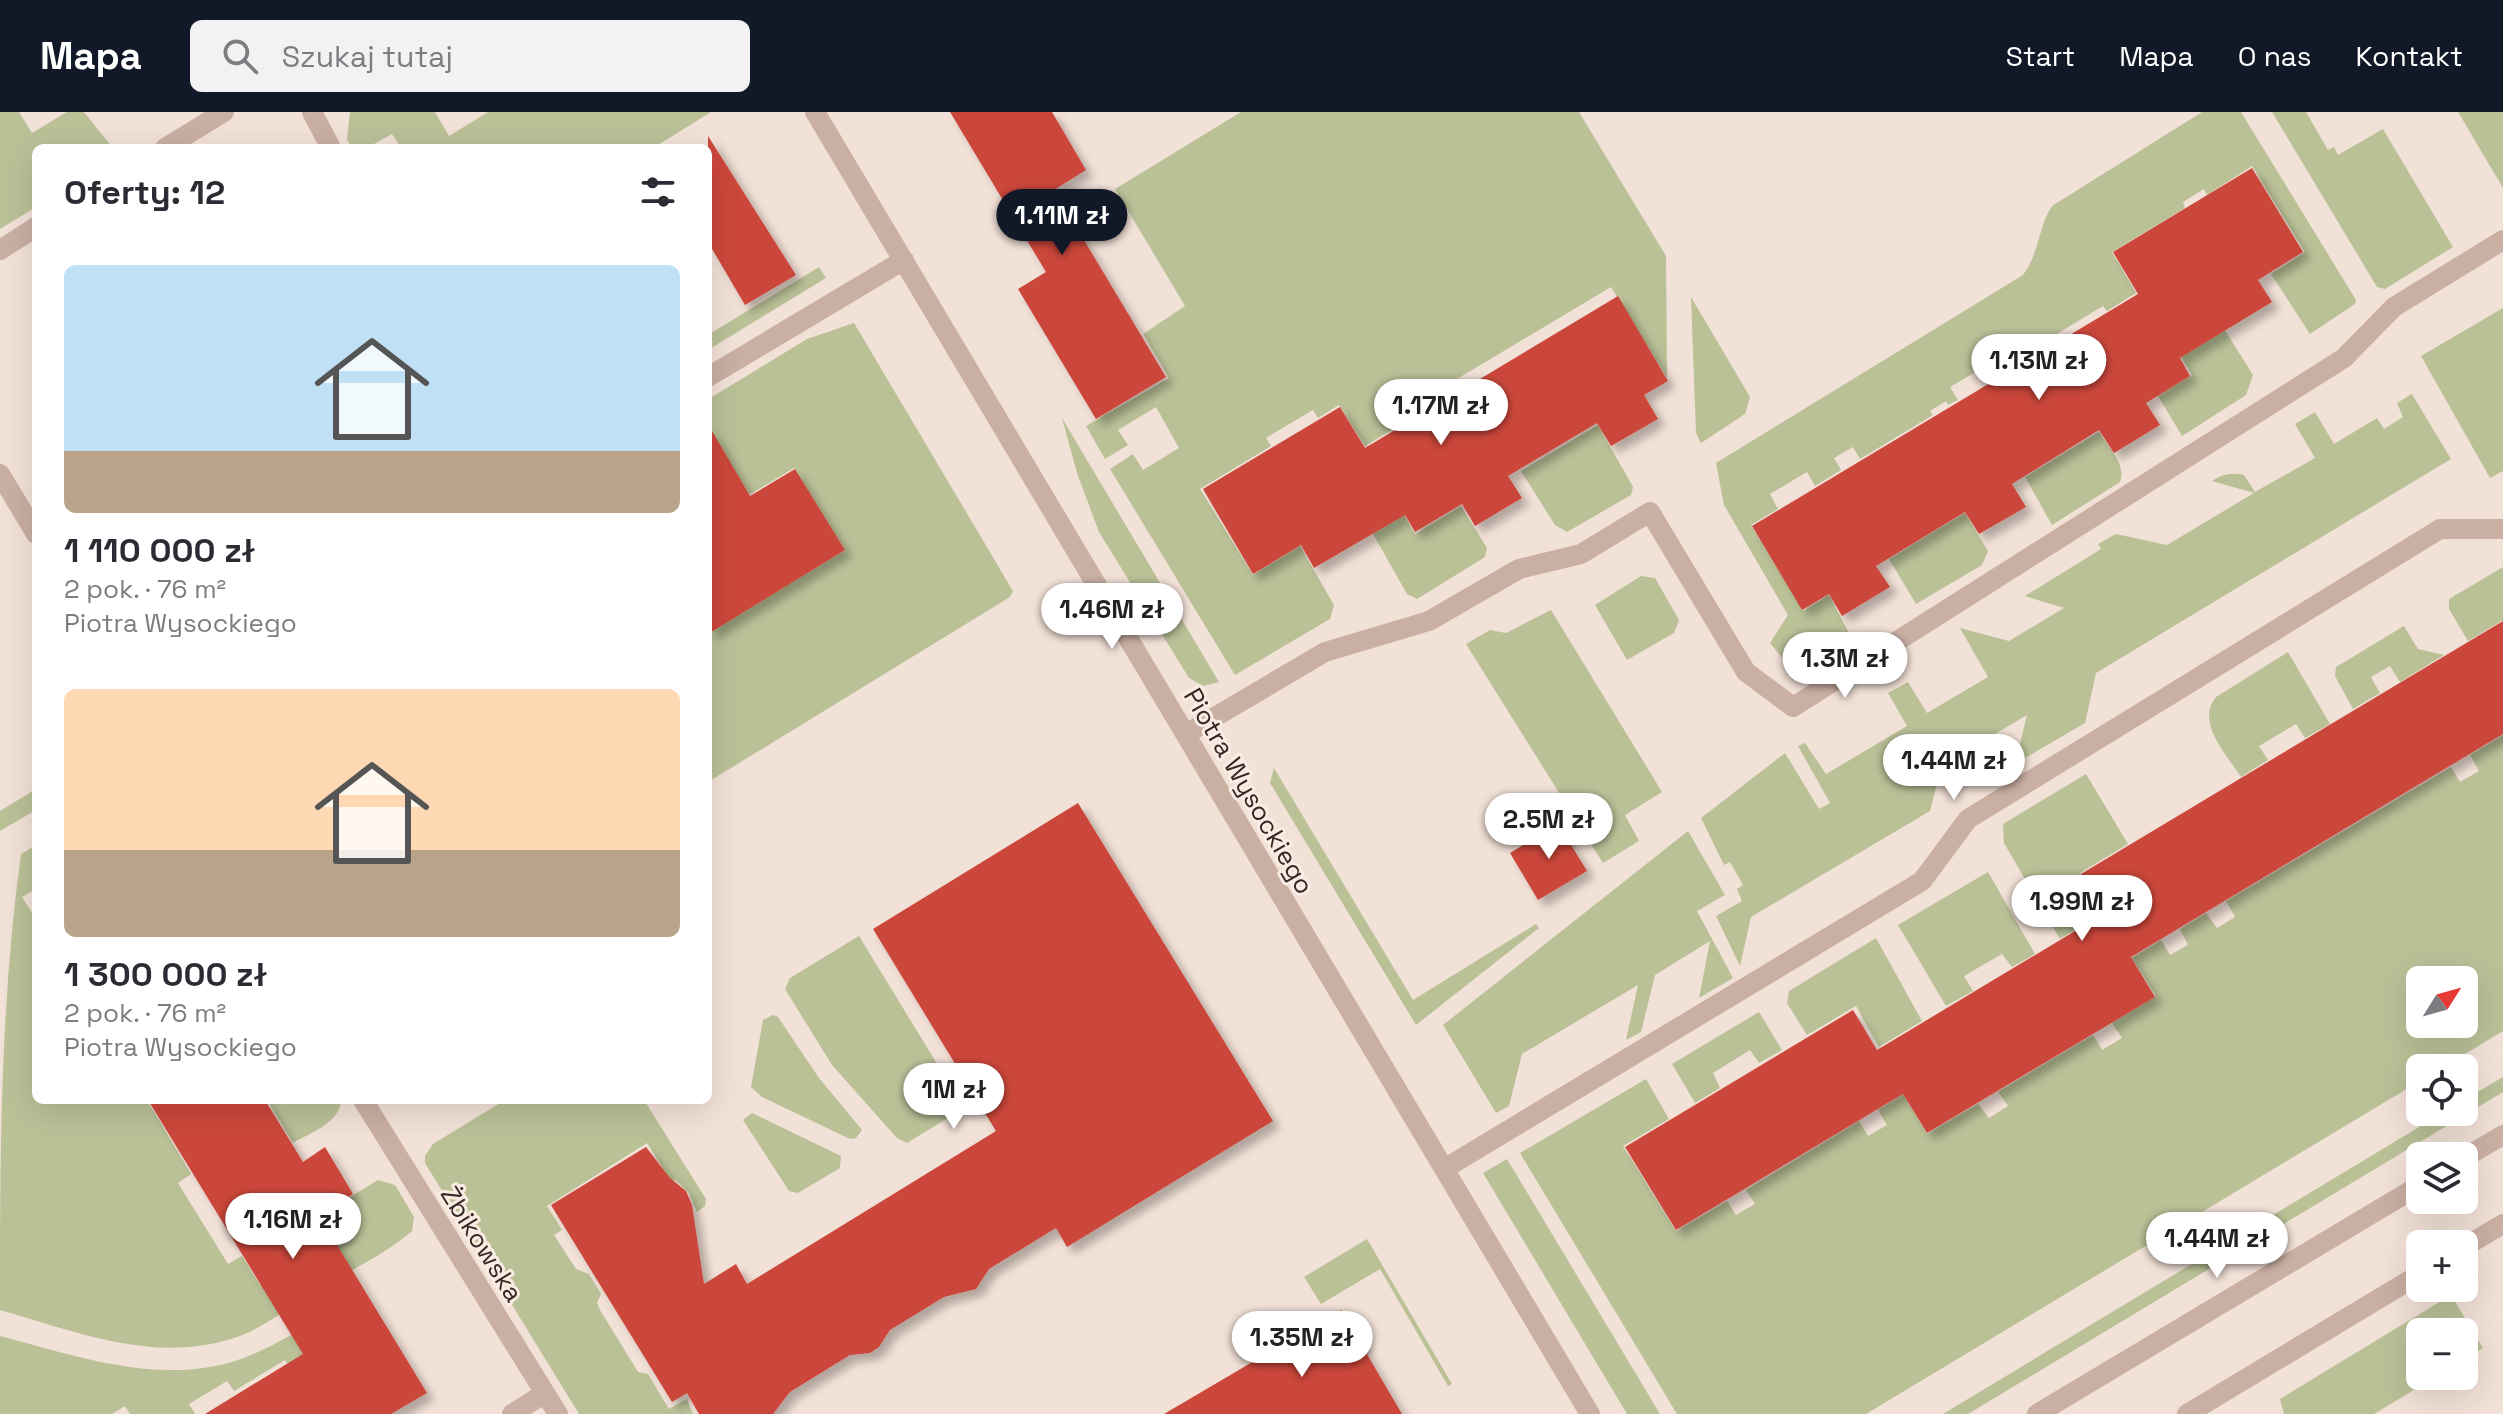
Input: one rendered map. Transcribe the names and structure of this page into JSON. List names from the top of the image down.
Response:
{
  "streets": {
    "street": ["Piotra Wysockiego", "Żbikowska"]
  },
  "north": "top right",
  "page": {
    "header": "Mapa",
    "search": "Szukaj tutaj",
    "nav": [
      "Start",
      "Mapa",
      "O nas",
      "Kontakt"
    ],
    "heading": "Oferty: 12",
    "price": [
      "1.11M zł",
      "1.13M zł",
      "1.17M zł",
      "1.46M zł",
      "1.3M zł",
      "1.44M zł",
      "2.5M zł",
      "1.99M zł",
      "1M zł",
      "1.16M zł",
      "1.44M zł",
      "1.35M zł"
    ],
    "list": [
      {
        "name": "1 110 000 zł",
        "note": "2 pok. · 76 m² · Piotra Wysockiego"
      },
      {
        "name": "1 300 000 zł",
        "note": "2 pok. · 76 m² · Piotra Wysockiego"
      }
    ],
    "map_buttons": ["+", "−"]
  }
}
